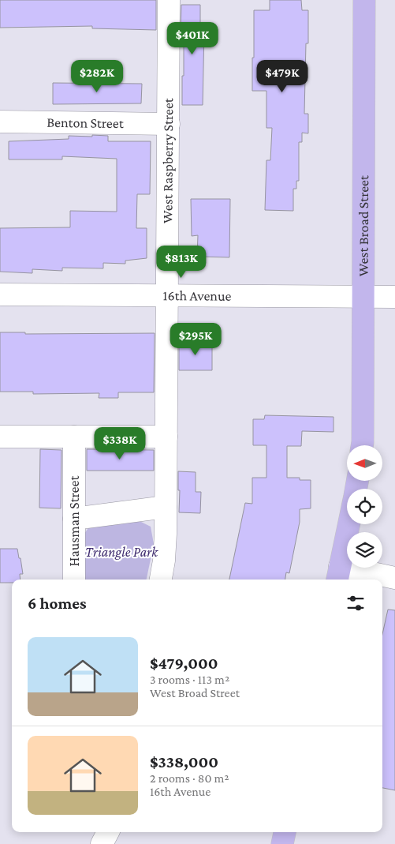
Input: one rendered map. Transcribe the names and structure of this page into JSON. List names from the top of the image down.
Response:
{
  "streets": {
    "main road": ["West Broad Street"],
    "street": [
      "Benton Street",
      "West Raspberry Street",
      "16th Avenue",
      "Hausman Street"
    ]
  },
  "crossings": [
    ["Benton Street", "West Raspberry Street"],
    ["West Raspberry Street", "16th Avenue"],
    ["West Broad Street", "16th Avenue"]
  ],
  "parks": ["Triangle Park"],
  "north": "left",
  "page": {
    "price": [
      "$401K",
      "$282K",
      "$479K",
      "$813K",
      "$295K",
      "$338K"
    ],
    "heading": "6 homes",
    "list": [
      {
        "name": "$479,000",
        "note": "3 rooms · 113 m² · West Broad Street"
      },
      {
        "name": "$338,000",
        "note": "2 rooms · 80 m² · 16th Avenue"
      }
    ]
  }
}
